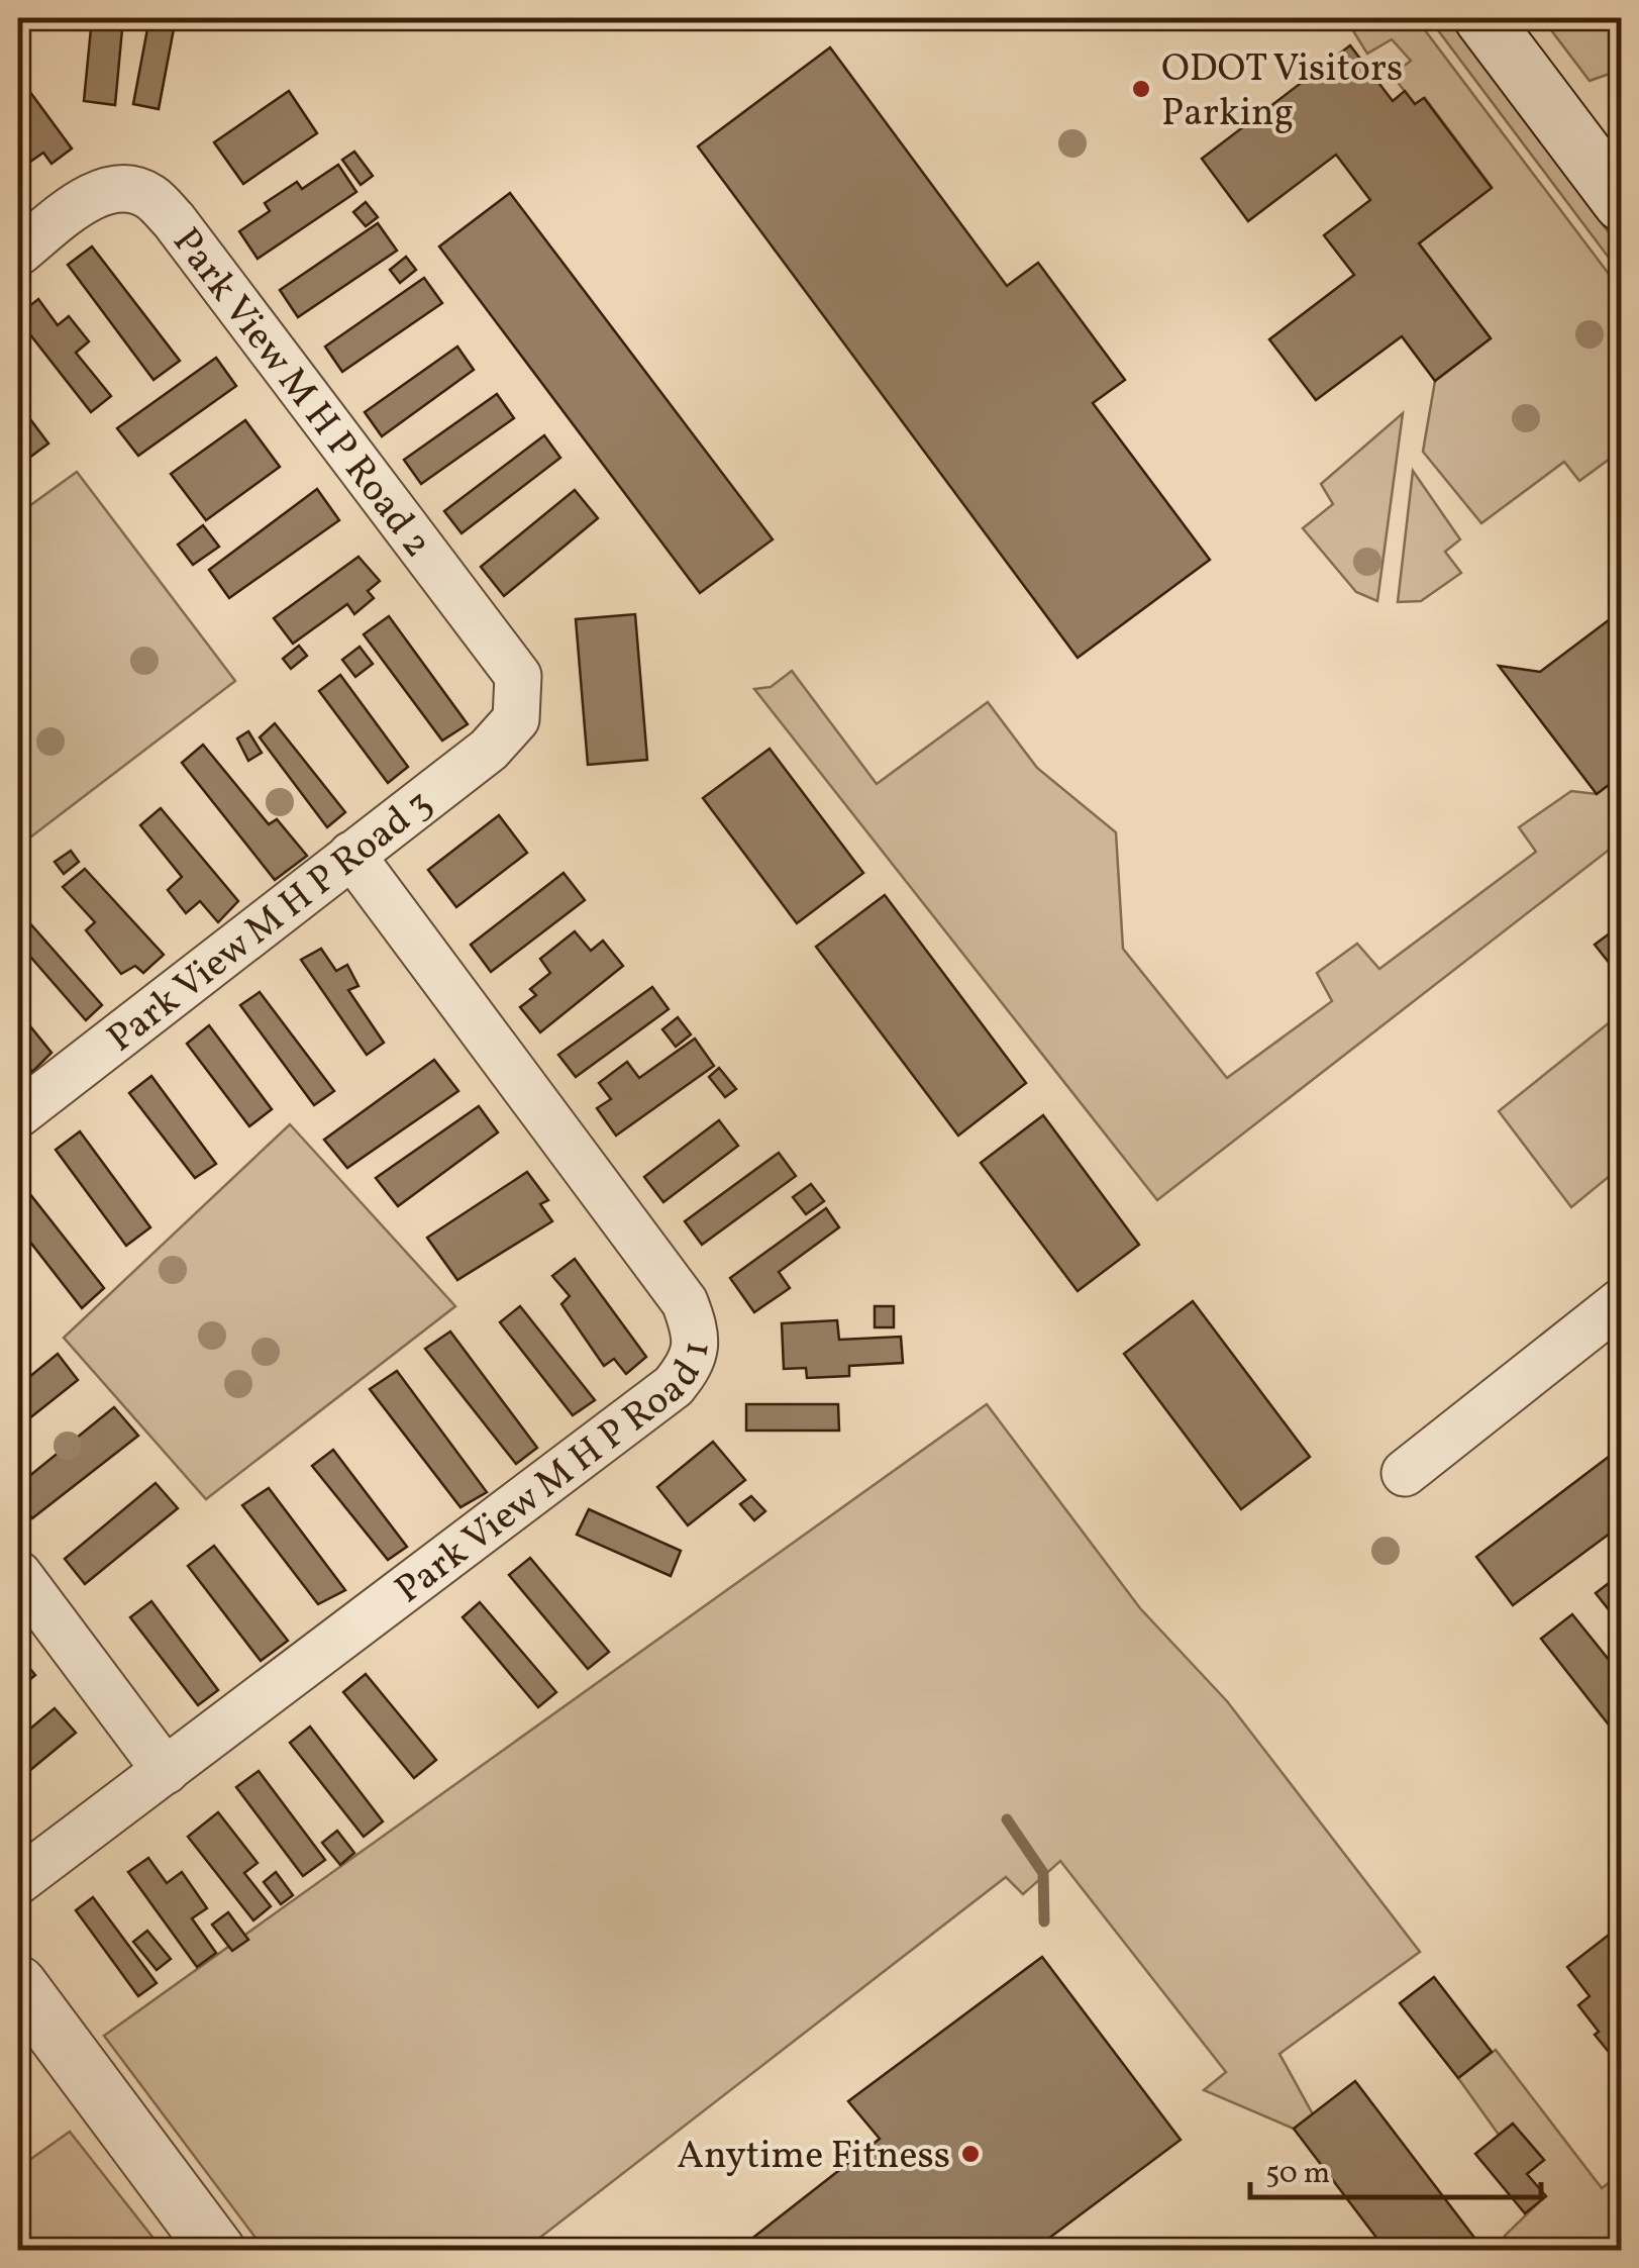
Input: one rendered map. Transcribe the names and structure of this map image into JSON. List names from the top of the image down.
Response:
{
  "streets": {
    "street": ["Park View M H P Road 2", "Park View M H P Road 3", "Park View M H P Road 1"]
  },
  "crossings": [
    ["Park View M H P Road 2", "Park View M H P Road 3"],
    ["Park View M H P Road 3", "Park View M H P Road 1"]
  ],
  "places": ["ODOT Visitors Parking", "Anytime Fitness"],
  "scale_bar": "50 m"
}
